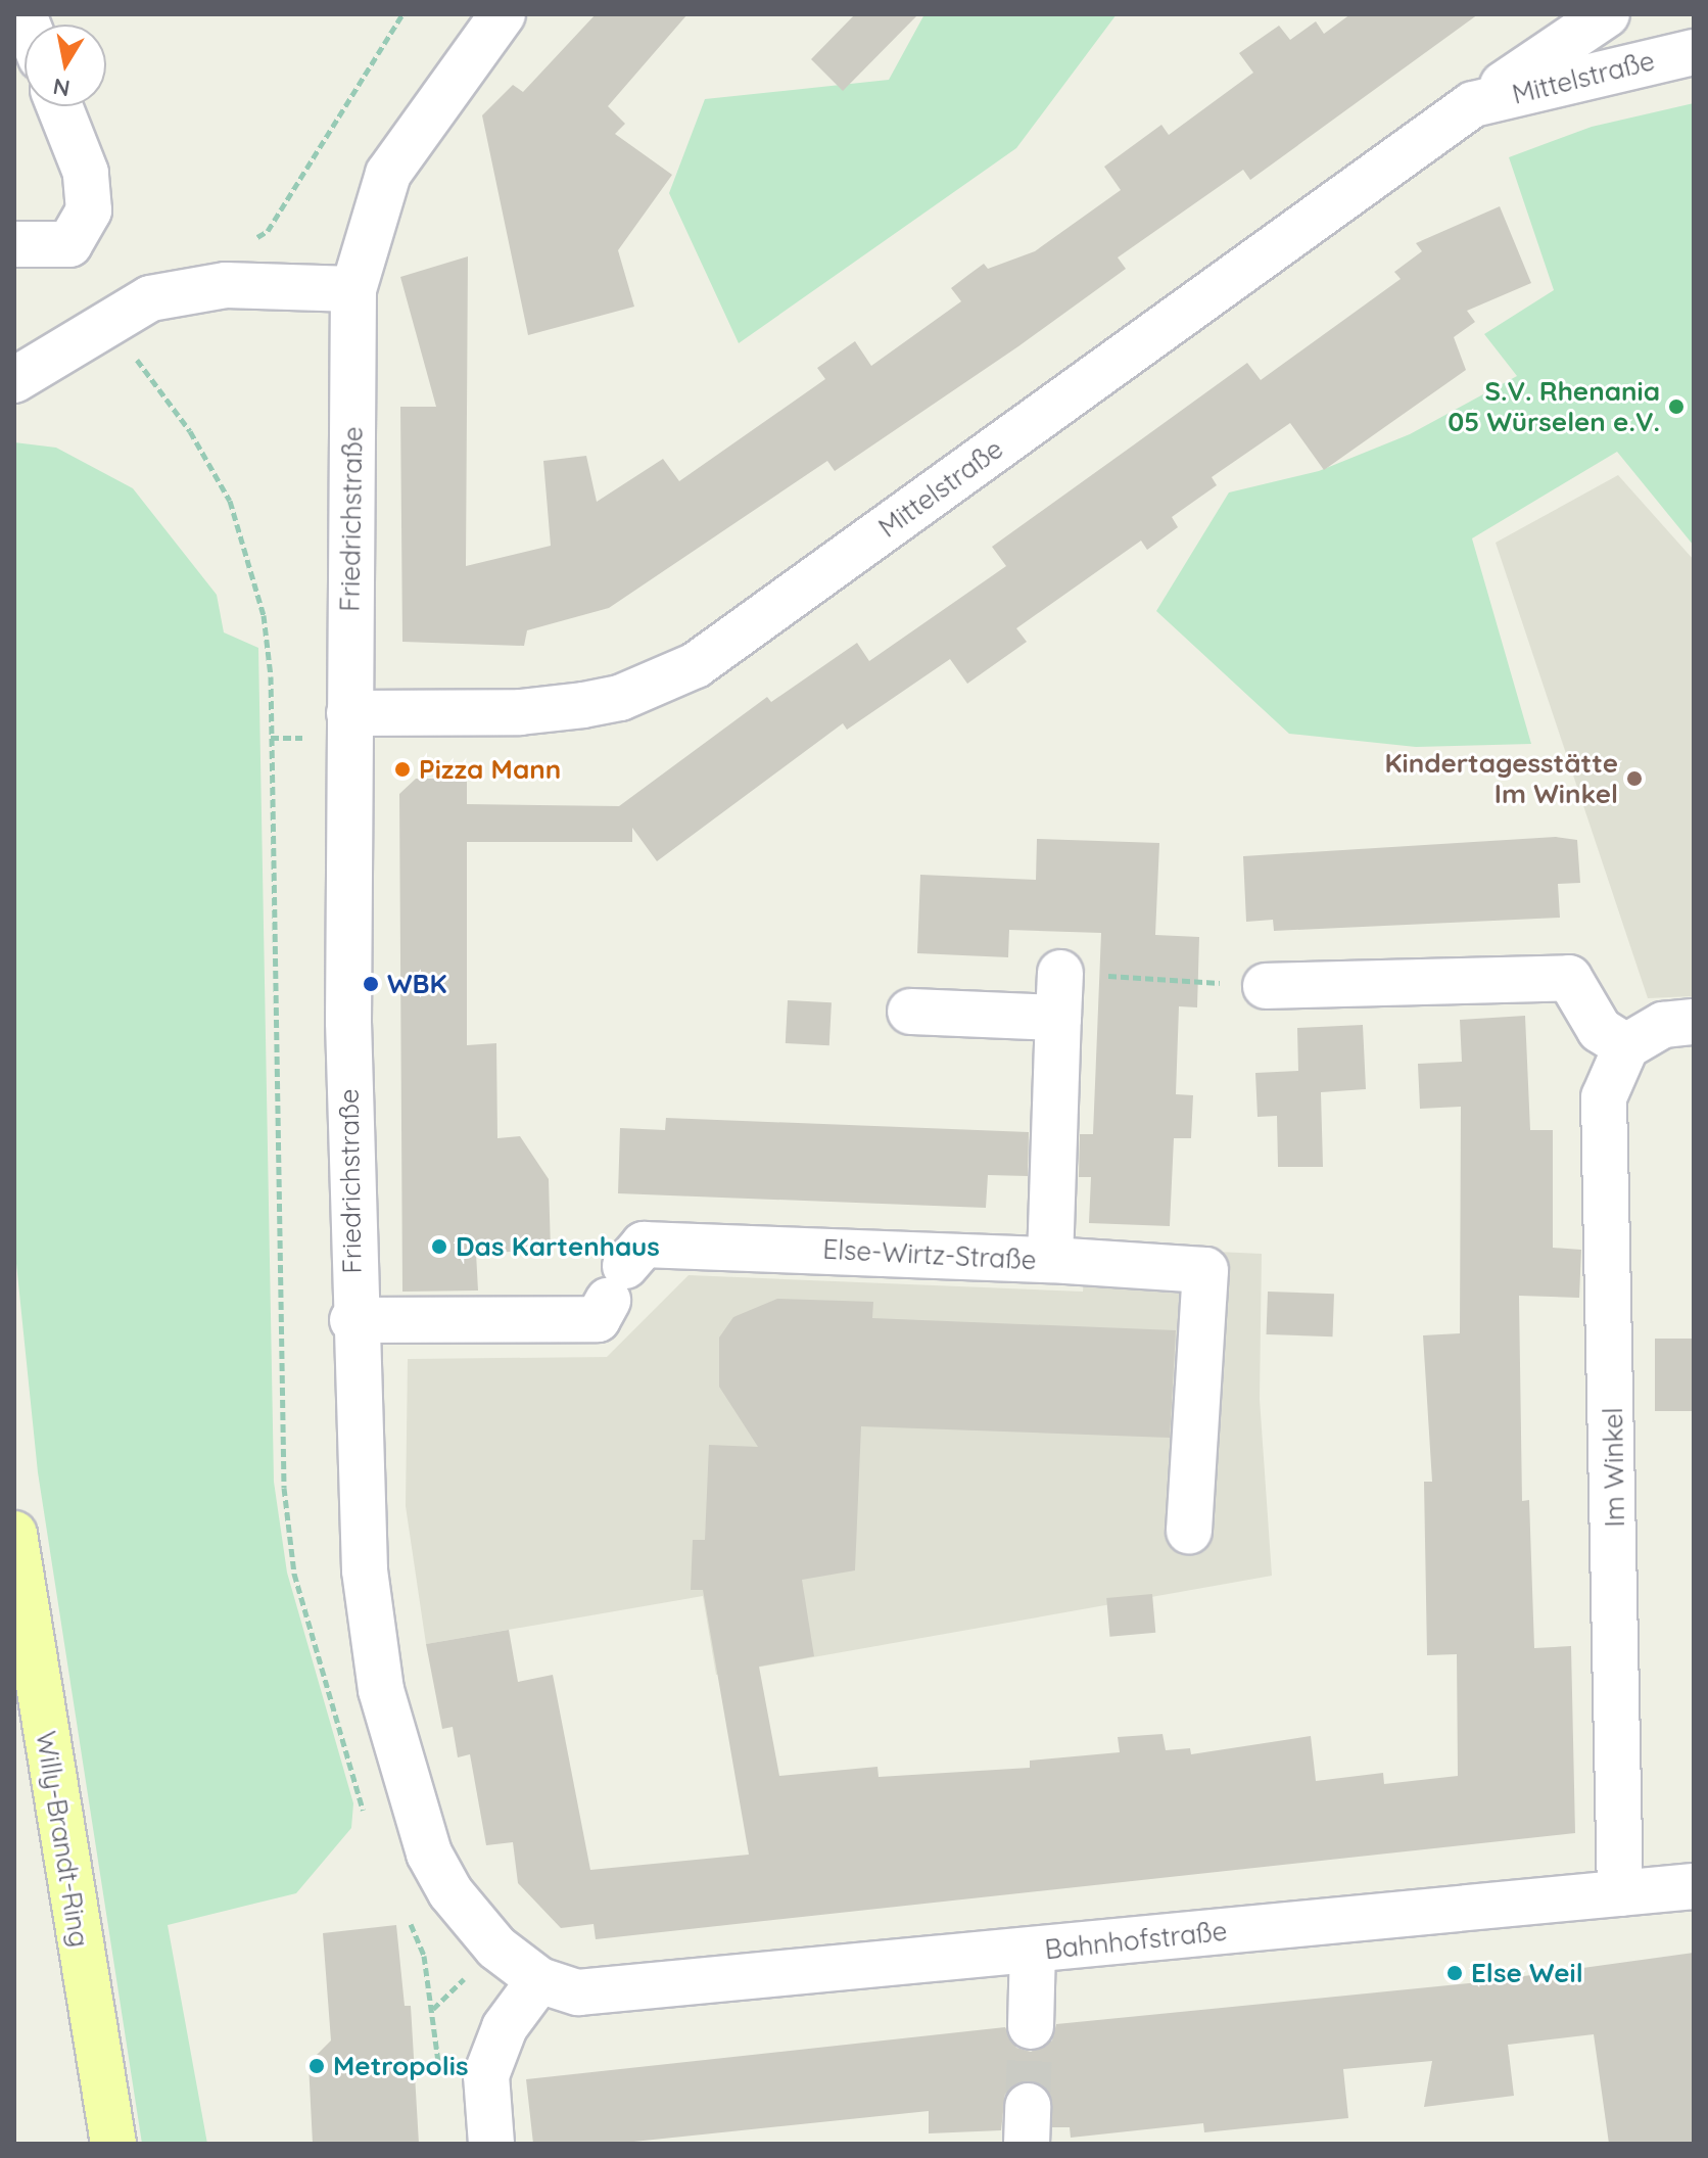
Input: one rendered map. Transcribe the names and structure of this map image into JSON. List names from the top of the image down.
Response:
{
  "streets": {
    "main road": ["Willy-Brandt-Ring"],
    "street": [
      "Mittelstraße",
      "Friedrichstraße",
      "Else-Wirtz-Straße",
      "Im Winkel",
      "Bahnhofstraße"
    ]
  },
  "crossings": [
    ["Mittelstraße", "Friedrichstraße"],
    ["Friedrichstraße", "Else-Wirtz-Straße"],
    ["Friedrichstraße", "Bahnhofstraße"],
    ["Im Winkel", "Bahnhofstraße"]
  ],
  "places": [
    "S.V. Rhenania 05 Würselen e.V.",
    "Pizza Mann",
    "Kindertagesstätte Im Winkel",
    "WBK",
    "Das Kartenhaus",
    "Else Weil",
    "Metropolis"
  ],
  "north": "bottom"
}
